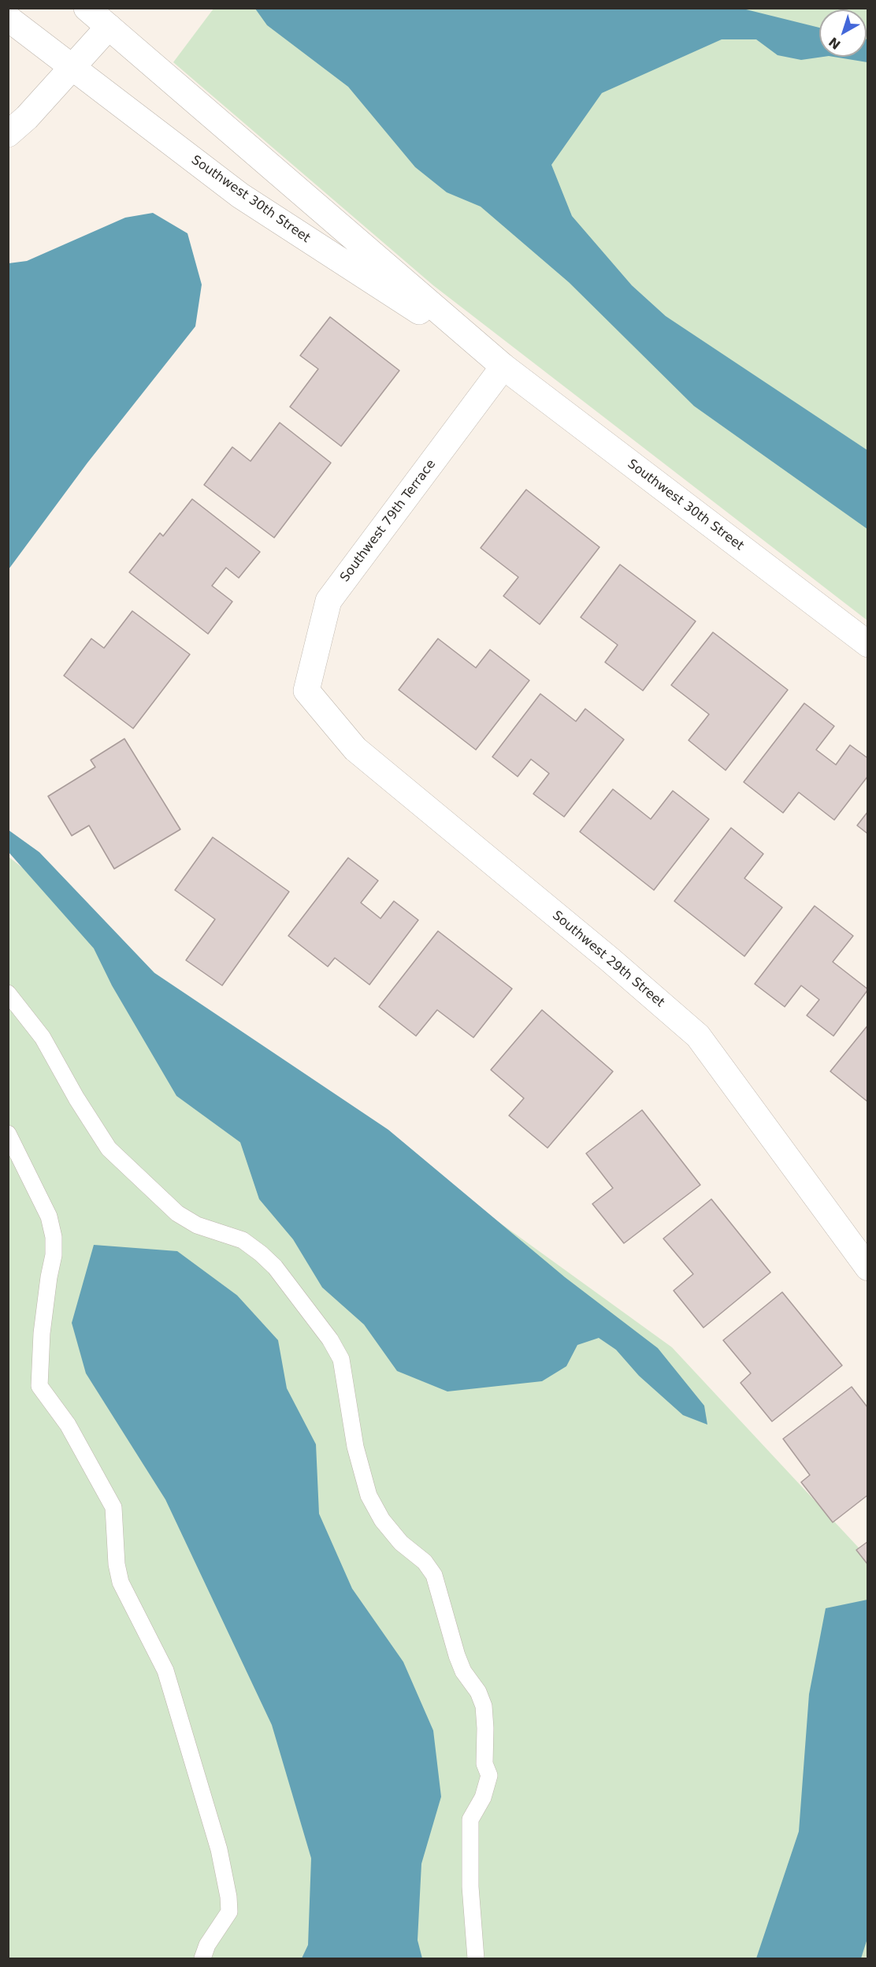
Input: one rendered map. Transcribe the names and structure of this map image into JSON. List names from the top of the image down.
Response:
{
  "streets": {
    "street": ["Southwest 30th Street", "Southwest 79th Terrace", "Southwest 29th Street"]
  },
  "crossings": [
    ["Southwest 30th Street", "Southwest 79th Terrace"],
    ["Southwest 79th Terrace", "Southwest 29th Street"]
  ],
  "north": "bottom left"
}
